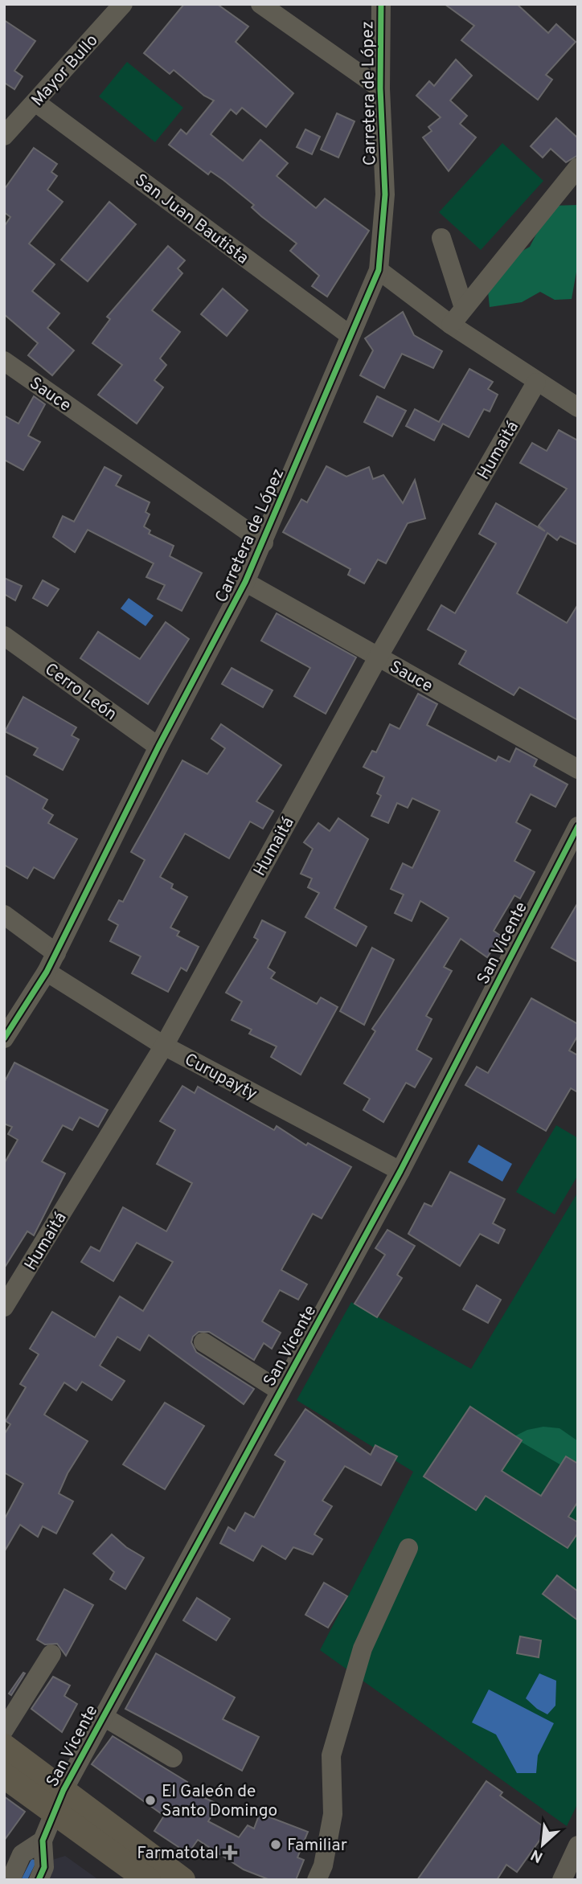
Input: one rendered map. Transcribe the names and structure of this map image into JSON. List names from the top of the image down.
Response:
{
  "streets": {
    "street": [
      "Mayor Bullo",
      "Carretera de López",
      "San Juan Bautista",
      "Sauce",
      "Humaitá",
      "Cerro León",
      "San Vicente",
      "Curupayty"
    ]
  },
  "crossings": [
    ["Mayor Bullo", "San Juan Bautista"],
    ["Carretera de López", "San Juan Bautista"],
    ["Carretera de López", "Sauce"],
    ["Carretera de López", "Cerro León"],
    ["Carretera de López", "Curupayty"],
    ["Sauce", "Humaitá"],
    ["Humaitá", "Curupayty"],
    ["San Vicente", "Curupayty"]
  ],
  "places": {
    "other": ["El Galeón de Santo Domingo", "Familiar"],
    "health": ["Farmatotal"]
  },
  "north": "bottom left"
}
